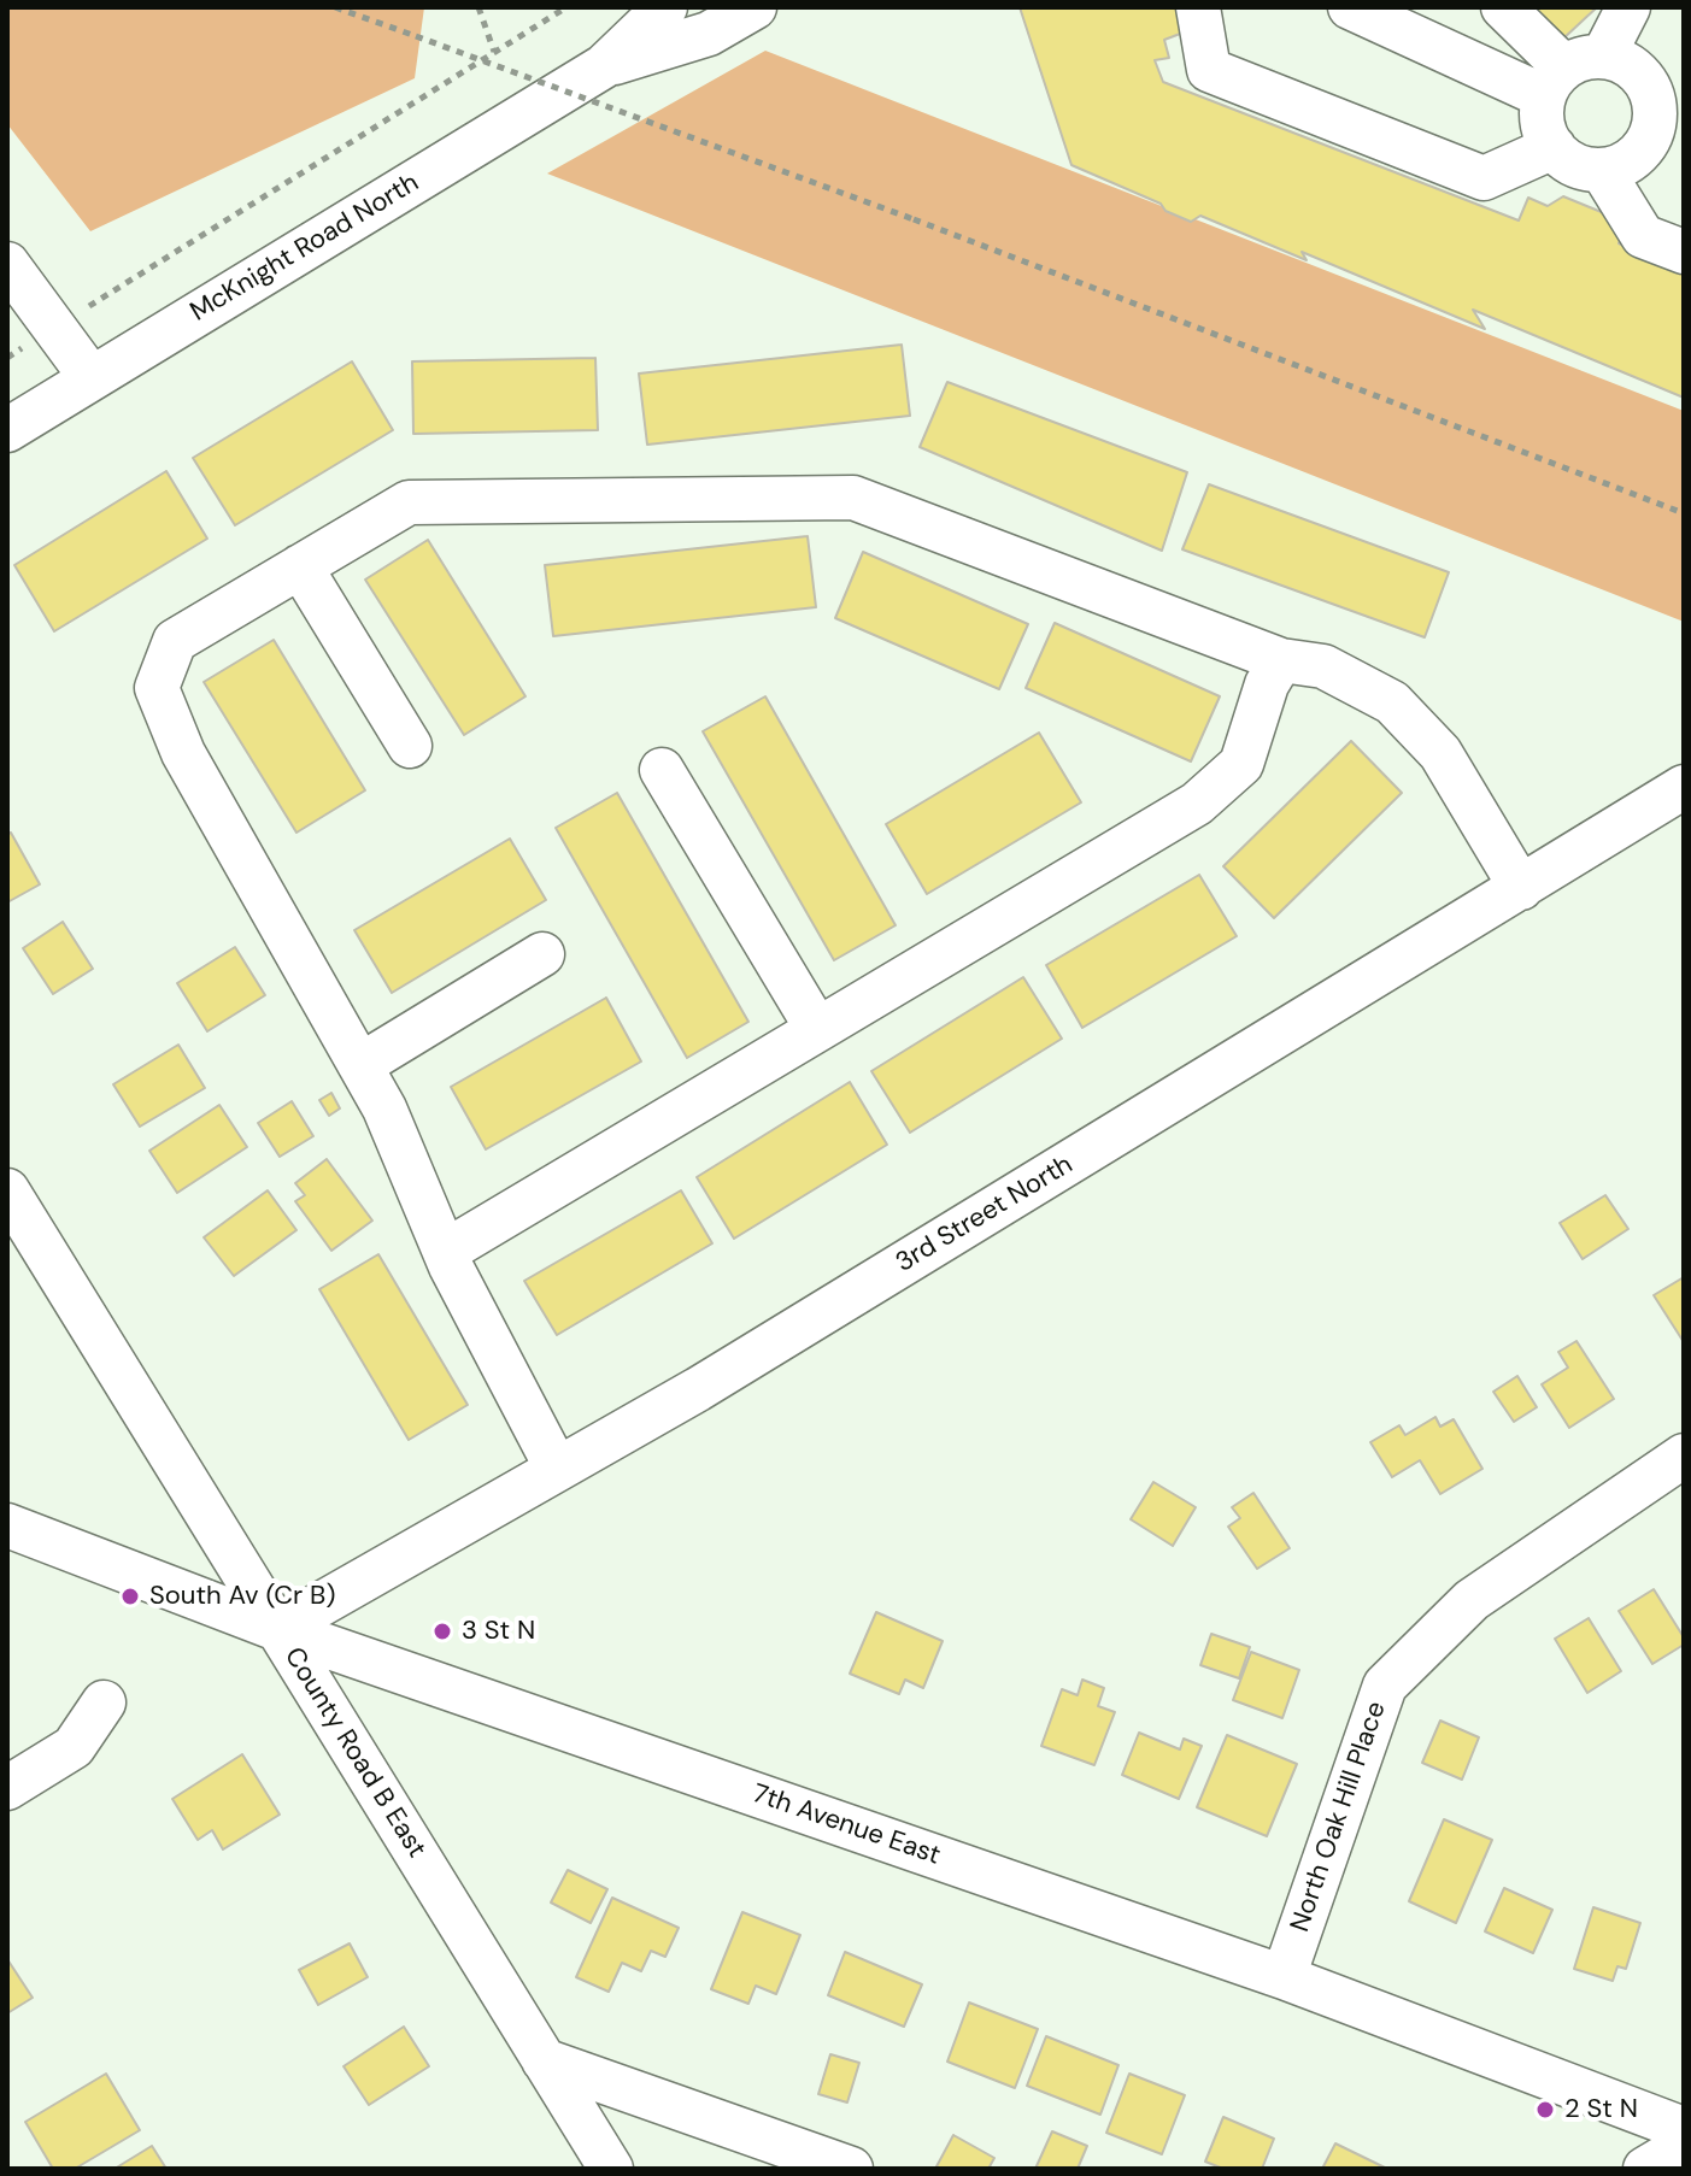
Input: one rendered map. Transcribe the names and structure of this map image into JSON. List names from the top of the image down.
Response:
{
  "streets": {
    "street": [
      "McKnight Road North",
      "3rd Street North",
      "County Road B East",
      "North Oak Hill Place",
      "7th Avenue East"
    ]
  },
  "crossings": [
    ["3rd Street North", "County Road B East"],
    ["3rd Street North", "7th Avenue East"],
    ["County Road B East", "7th Avenue East"],
    ["North Oak Hill Place", "7th Avenue East"]
  ],
  "places": ["South Av (Cr B)", "3 St N", "2 St N"]
}
